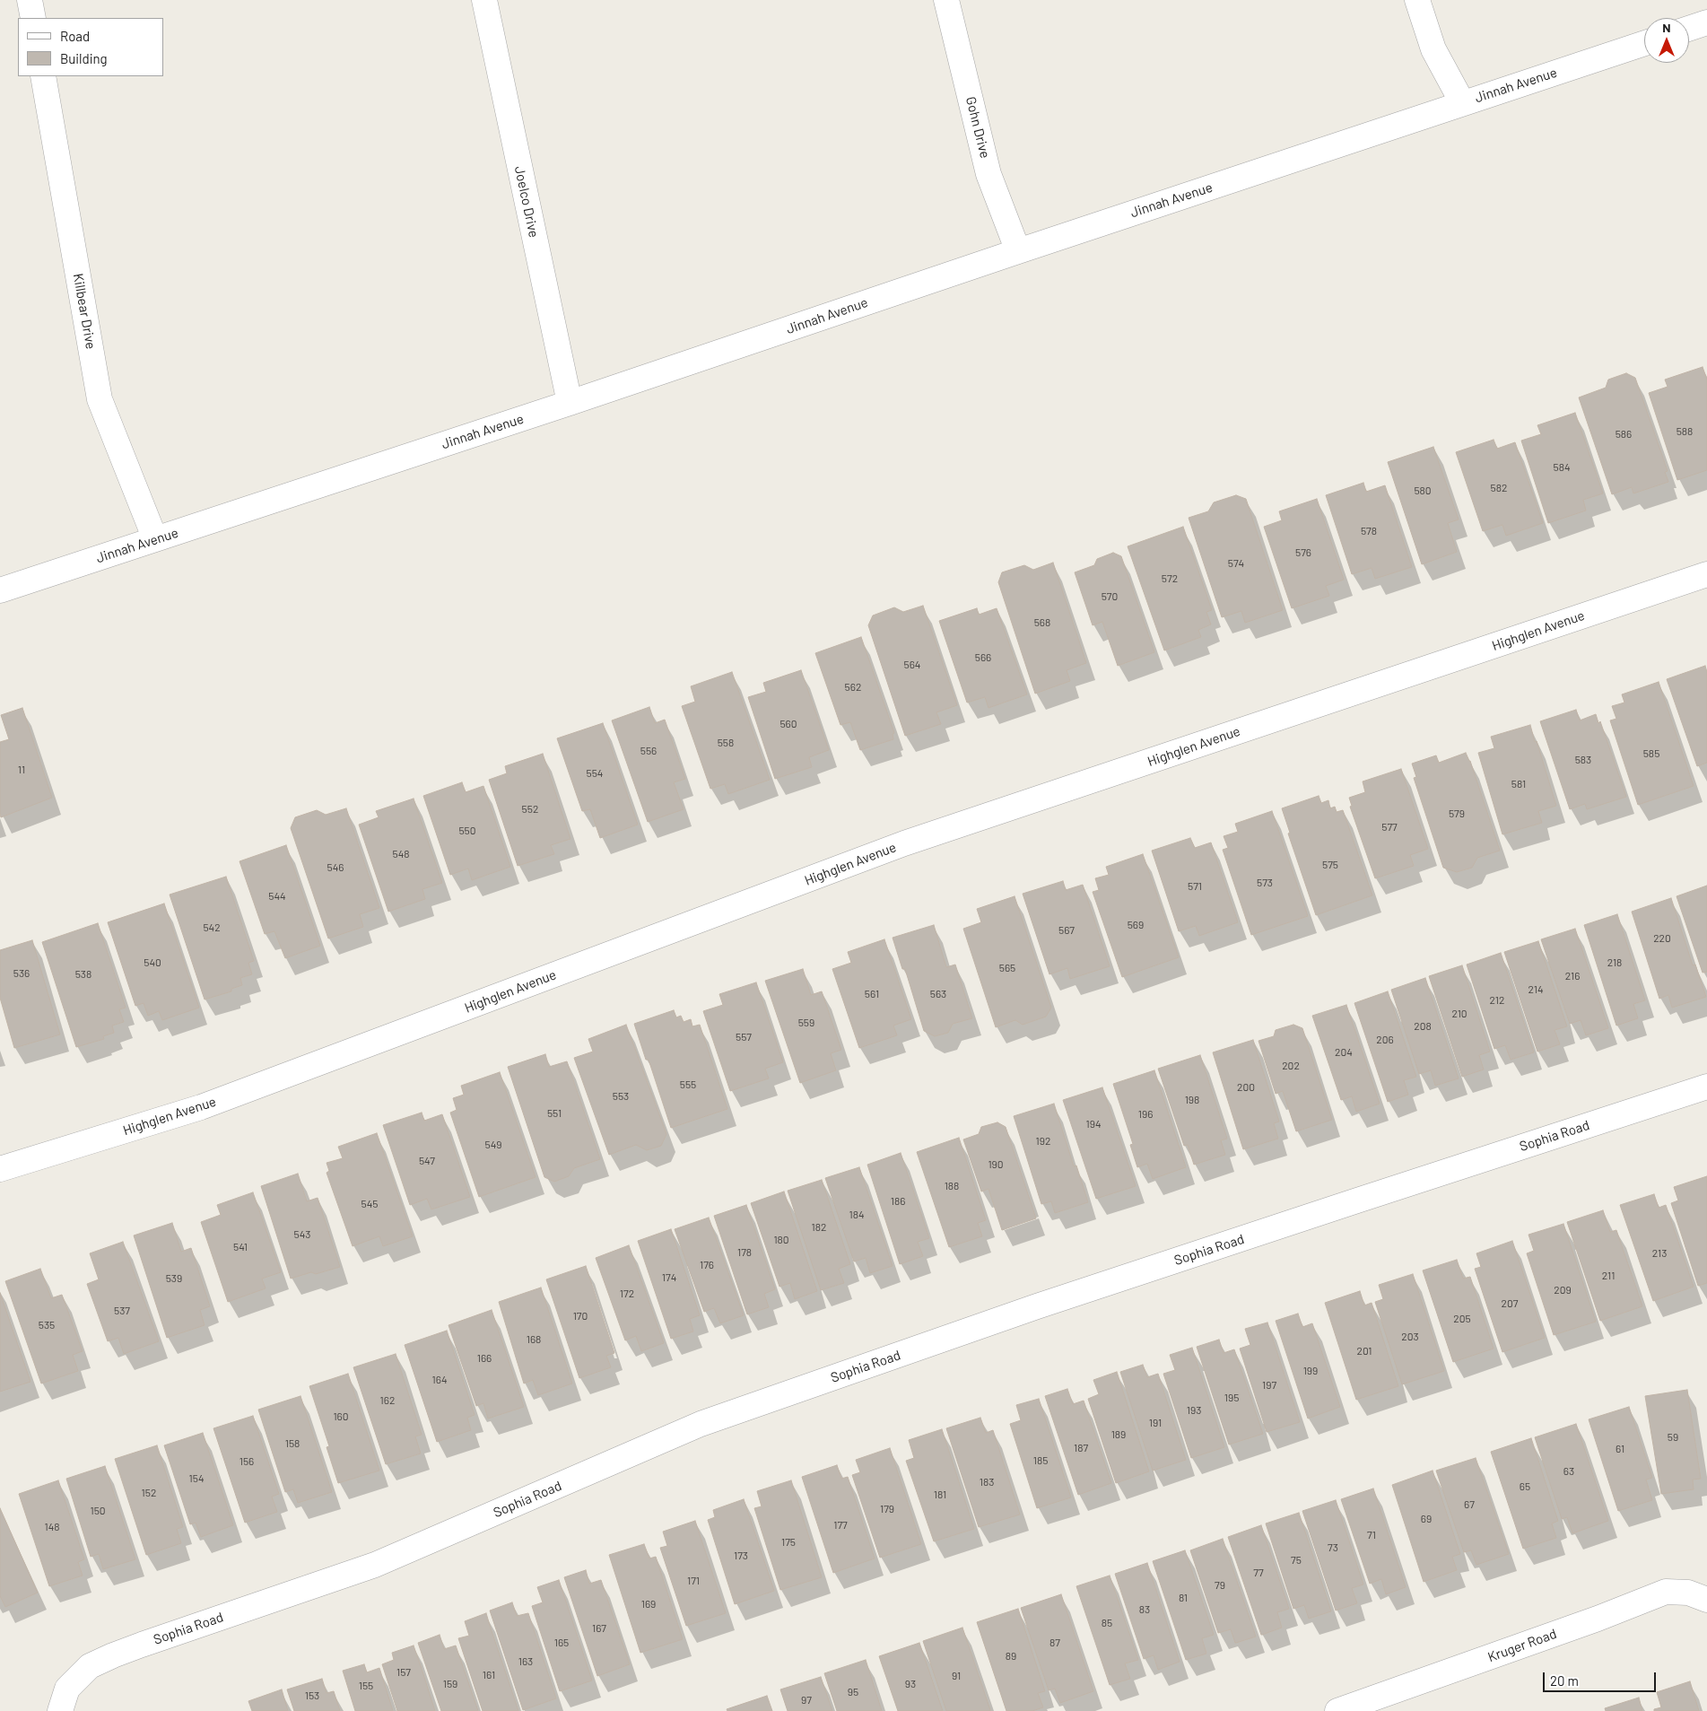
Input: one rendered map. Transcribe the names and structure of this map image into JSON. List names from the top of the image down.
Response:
{
  "streets": {
    "street": [
      "Jinnah Avenue",
      "Gohn Drive",
      "Joelco Drive",
      "Killbear Drive",
      "Highglen Avenue",
      "Sophia Road",
      "Kruger Road"
    ]
  },
  "crossings": [
    ["Jinnah Avenue", "Gohn Drive"],
    ["Jinnah Avenue", "Joelco Drive"],
    ["Jinnah Avenue", "Killbear Drive"]
  ],
  "house_numbers": [
    "588",
    "586",
    "584",
    "582",
    "580",
    "578",
    "576",
    "574",
    "572",
    "570",
    "568",
    "566",
    "564",
    "562",
    "560",
    "558",
    "556",
    "585",
    "583",
    "11",
    "554",
    "581",
    "552",
    "579",
    "577",
    "550",
    "548",
    "575",
    "546",
    "573",
    "571",
    "544",
    "569",
    "542",
    "567",
    "220",
    "540",
    "218",
    "565",
    "536",
    "538",
    "216",
    "214",
    "561",
    "563",
    "212",
    "210",
    "559",
    "208",
    "557",
    "206",
    "204",
    "202",
    "555",
    "200",
    "553",
    "198",
    "551",
    "196",
    "194",
    "192",
    "549",
    "547",
    "190",
    "188",
    "186",
    "545",
    "184",
    "182",
    "543",
    "180",
    "541",
    "178",
    "213",
    "176",
    "211",
    "174",
    "539",
    "209",
    "172",
    "207",
    "537",
    "170",
    "205",
    "535",
    "203",
    "168",
    "201",
    "166",
    "199",
    "164",
    "197",
    "195",
    "162",
    "193",
    "160",
    "191",
    "189",
    "59",
    "158",
    "187",
    "61",
    "185",
    "156",
    "63",
    "154",
    "183",
    "65",
    "152",
    "181",
    "67",
    "179",
    "150",
    "69",
    "177",
    "148",
    "71",
    "175",
    "73",
    "173",
    "75",
    "77",
    "171",
    "79",
    "81",
    "169",
    "83",
    "85",
    "167",
    "165",
    "87",
    "89",
    "163",
    "157",
    "161",
    "91",
    "159",
    "93",
    "155",
    "95",
    "153",
    "97"
  ],
  "legend": ["Road", "Building"],
  "scale_bar": "20 m",
  "north": "top"
}
